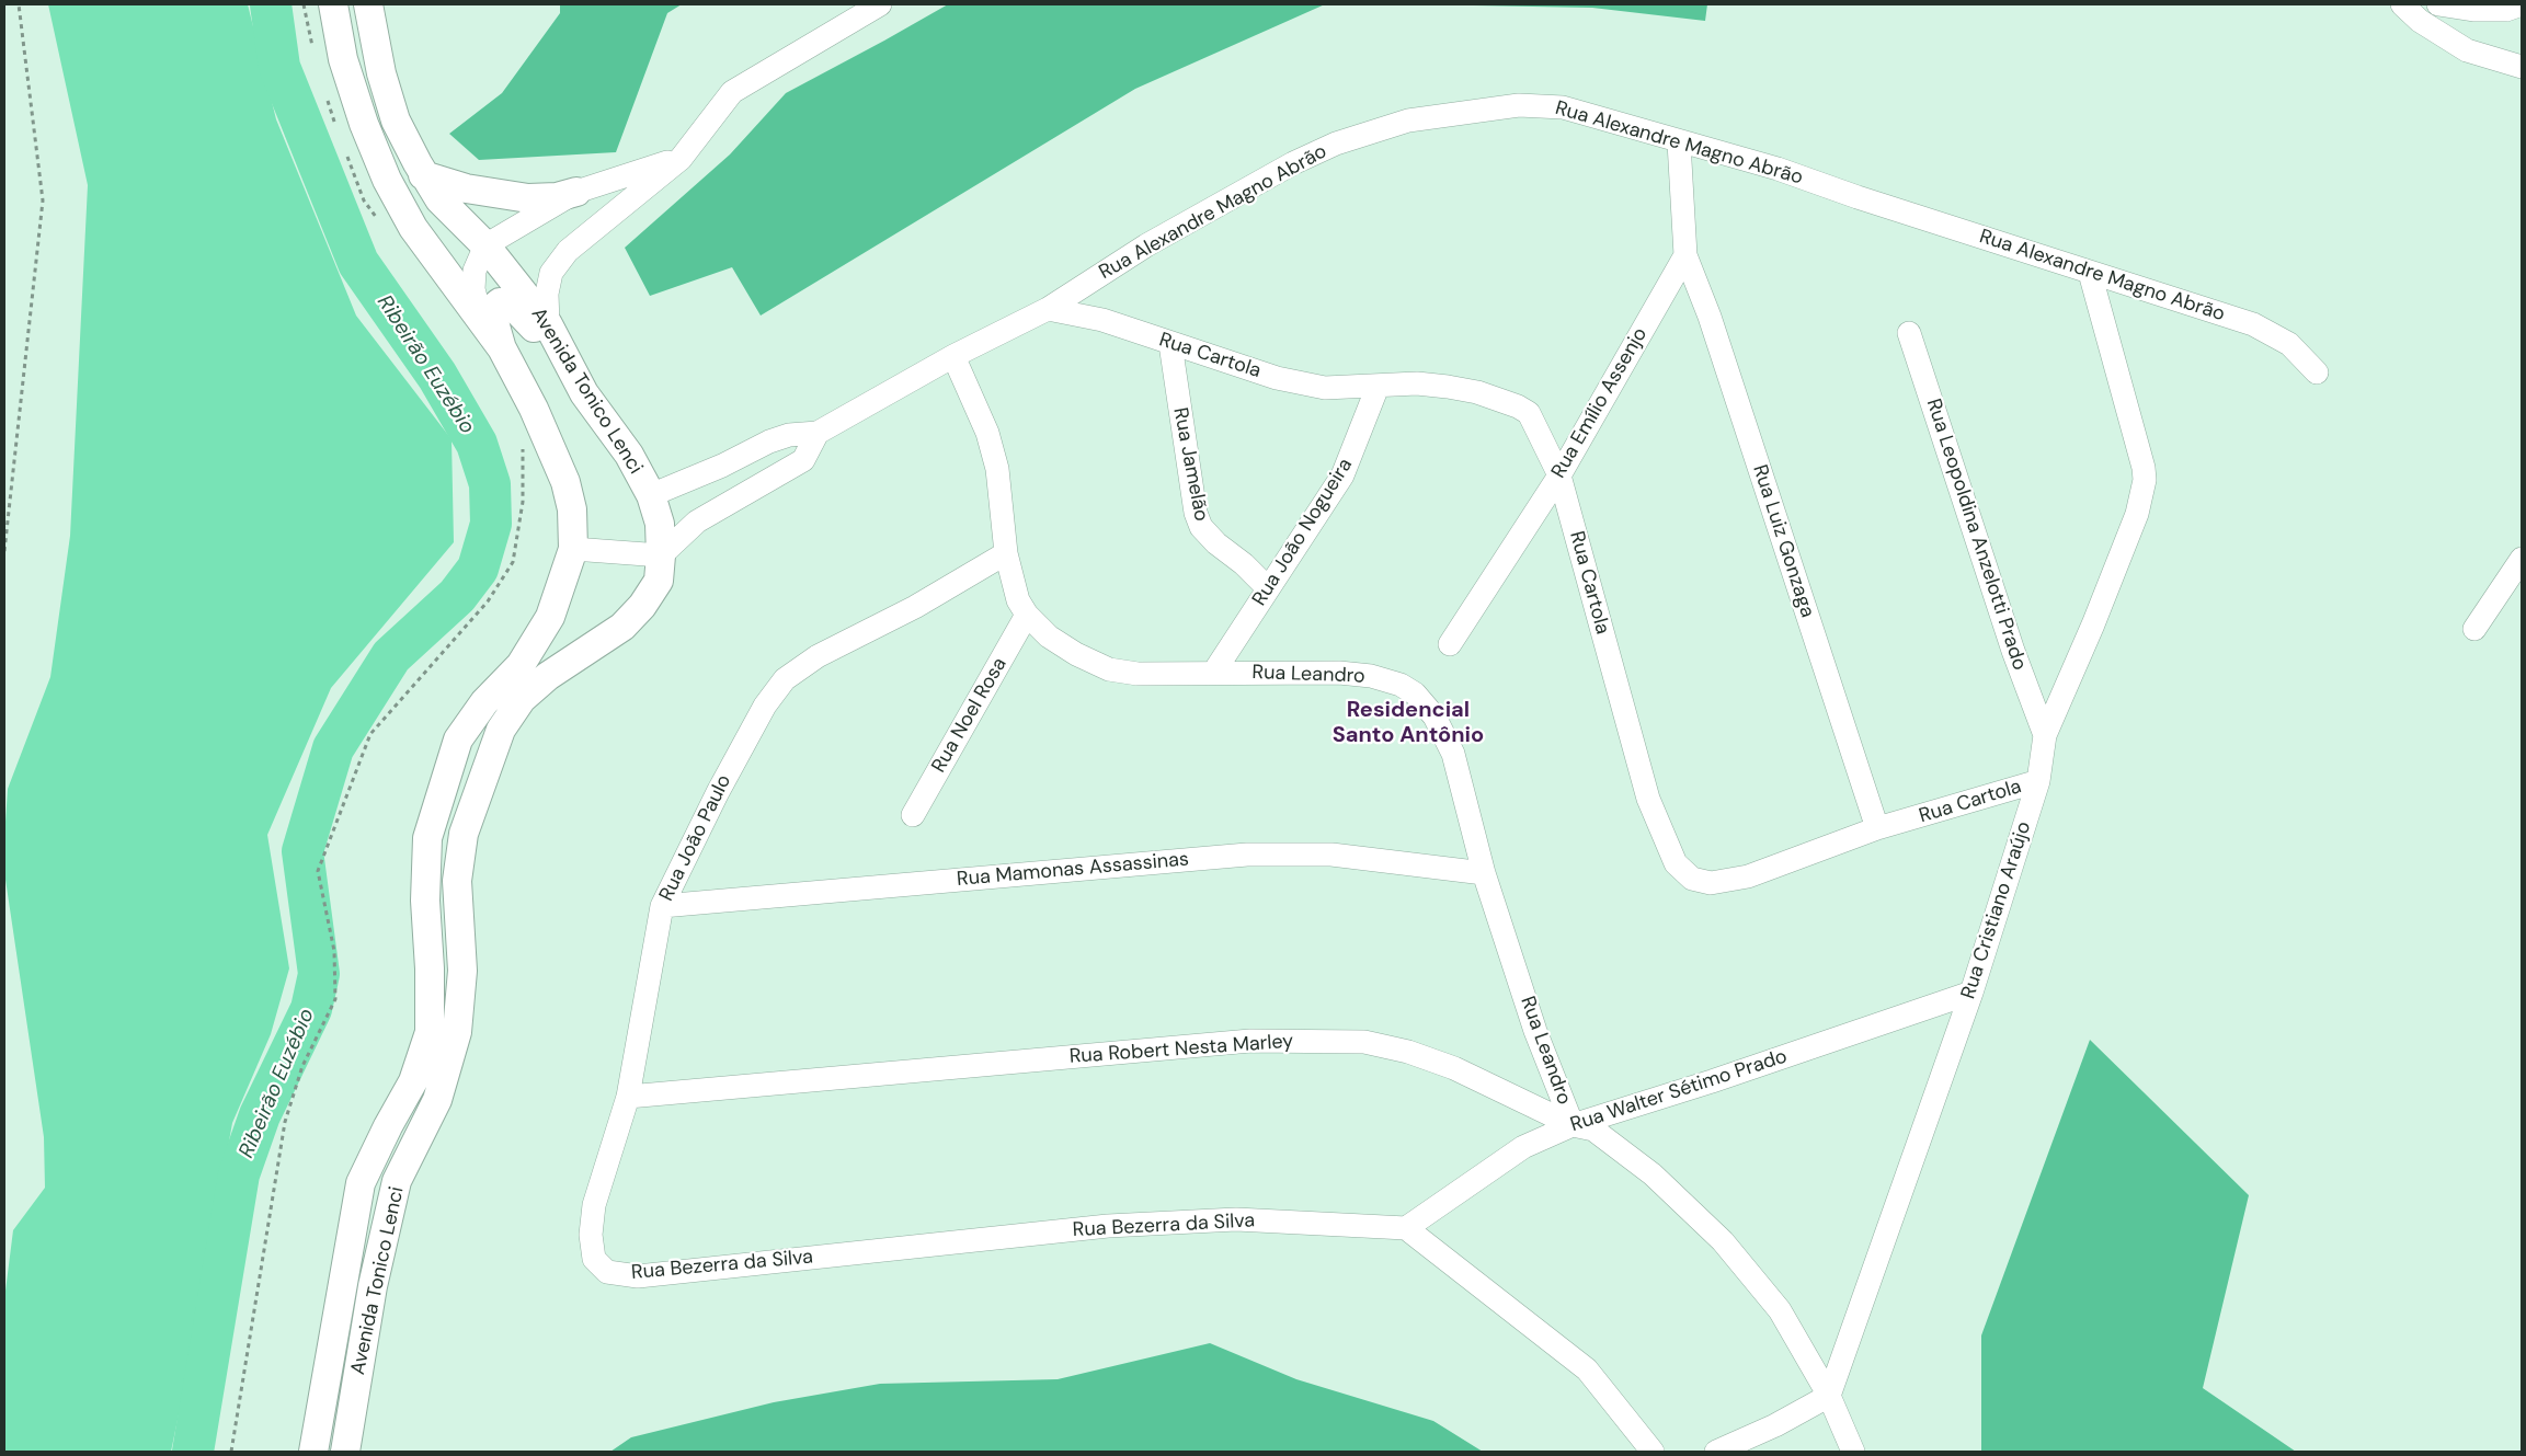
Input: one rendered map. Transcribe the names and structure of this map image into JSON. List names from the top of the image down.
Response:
{
  "streets": {
    "main road": ["Avenida Tonico Lenci"],
    "street": [
      "Rua Alexandre Magno Abrão",
      "Rua Cartola",
      "Rua Emílio Assenjo",
      "Rua Jamelão",
      "Rua João Nogueira",
      "Rua Leopoldina Anzelotti Prado",
      "Rua Luiz Gonzaga",
      "Rua Leandro",
      "Rua Noel Rosa",
      "Rua João Paulo",
      "Rua Mamonas Assassinas",
      "Rua Cristiano Araújo",
      "Rua Robert Nesta Marley",
      "Rua Walter Sétimo Prado",
      "Rua Bezerra da Silva"
    ]
  },
  "crossings": [
    ["Rua Alexandre Magno Abrão", "Rua Cartola"],
    ["Rua Alexandre Magno Abrão", "Rua Leandro"],
    ["Rua Alexandre Magno Abrão", "Rua Cristiano Araújo"],
    ["Rua Cartola", "Rua Emílio Assenjo"],
    ["Rua Cartola", "Rua Jamelão"],
    ["Rua Cartola", "Rua João Nogueira"],
    ["Rua Cartola", "Rua Luiz Gonzaga"],
    ["Rua Cartola", "Rua Cristiano Araújo"],
    ["Rua Emílio Assenjo", "Rua Luiz Gonzaga"],
    ["Rua Jamelão", "Rua João Nogueira"],
    ["Rua João Nogueira", "Rua Leandro"],
    ["Rua Leopoldina Anzelotti Prado", "Rua Cristiano Araújo"],
    ["Rua Leandro", "Rua Noel Rosa"],
    ["Rua Leandro", "Rua João Paulo"],
    ["Rua Leandro", "Rua Mamonas Assassinas"],
    ["Rua Leandro", "Rua Robert Nesta Marley"],
    ["Rua Leandro", "Rua Walter Sétimo Prado"],
    ["Rua João Paulo", "Rua Mamonas Assassinas"],
    ["Rua João Paulo", "Rua Robert Nesta Marley"],
    ["Rua João Paulo", "Rua Bezerra da Silva"],
    ["Rua Cristiano Araújo", "Rua Robert Nesta Marley"],
    ["Rua Cristiano Araújo", "Rua Walter Sétimo Prado"],
    ["Rua Robert Nesta Marley", "Rua Walter Sétimo Prado"],
    ["Rua Walter Sétimo Prado", "Rua Bezerra da Silva"]
  ],
  "districts": ["Residencial Santo Antônio"],
  "water": ["Ribeirão Euzébio"]
}
